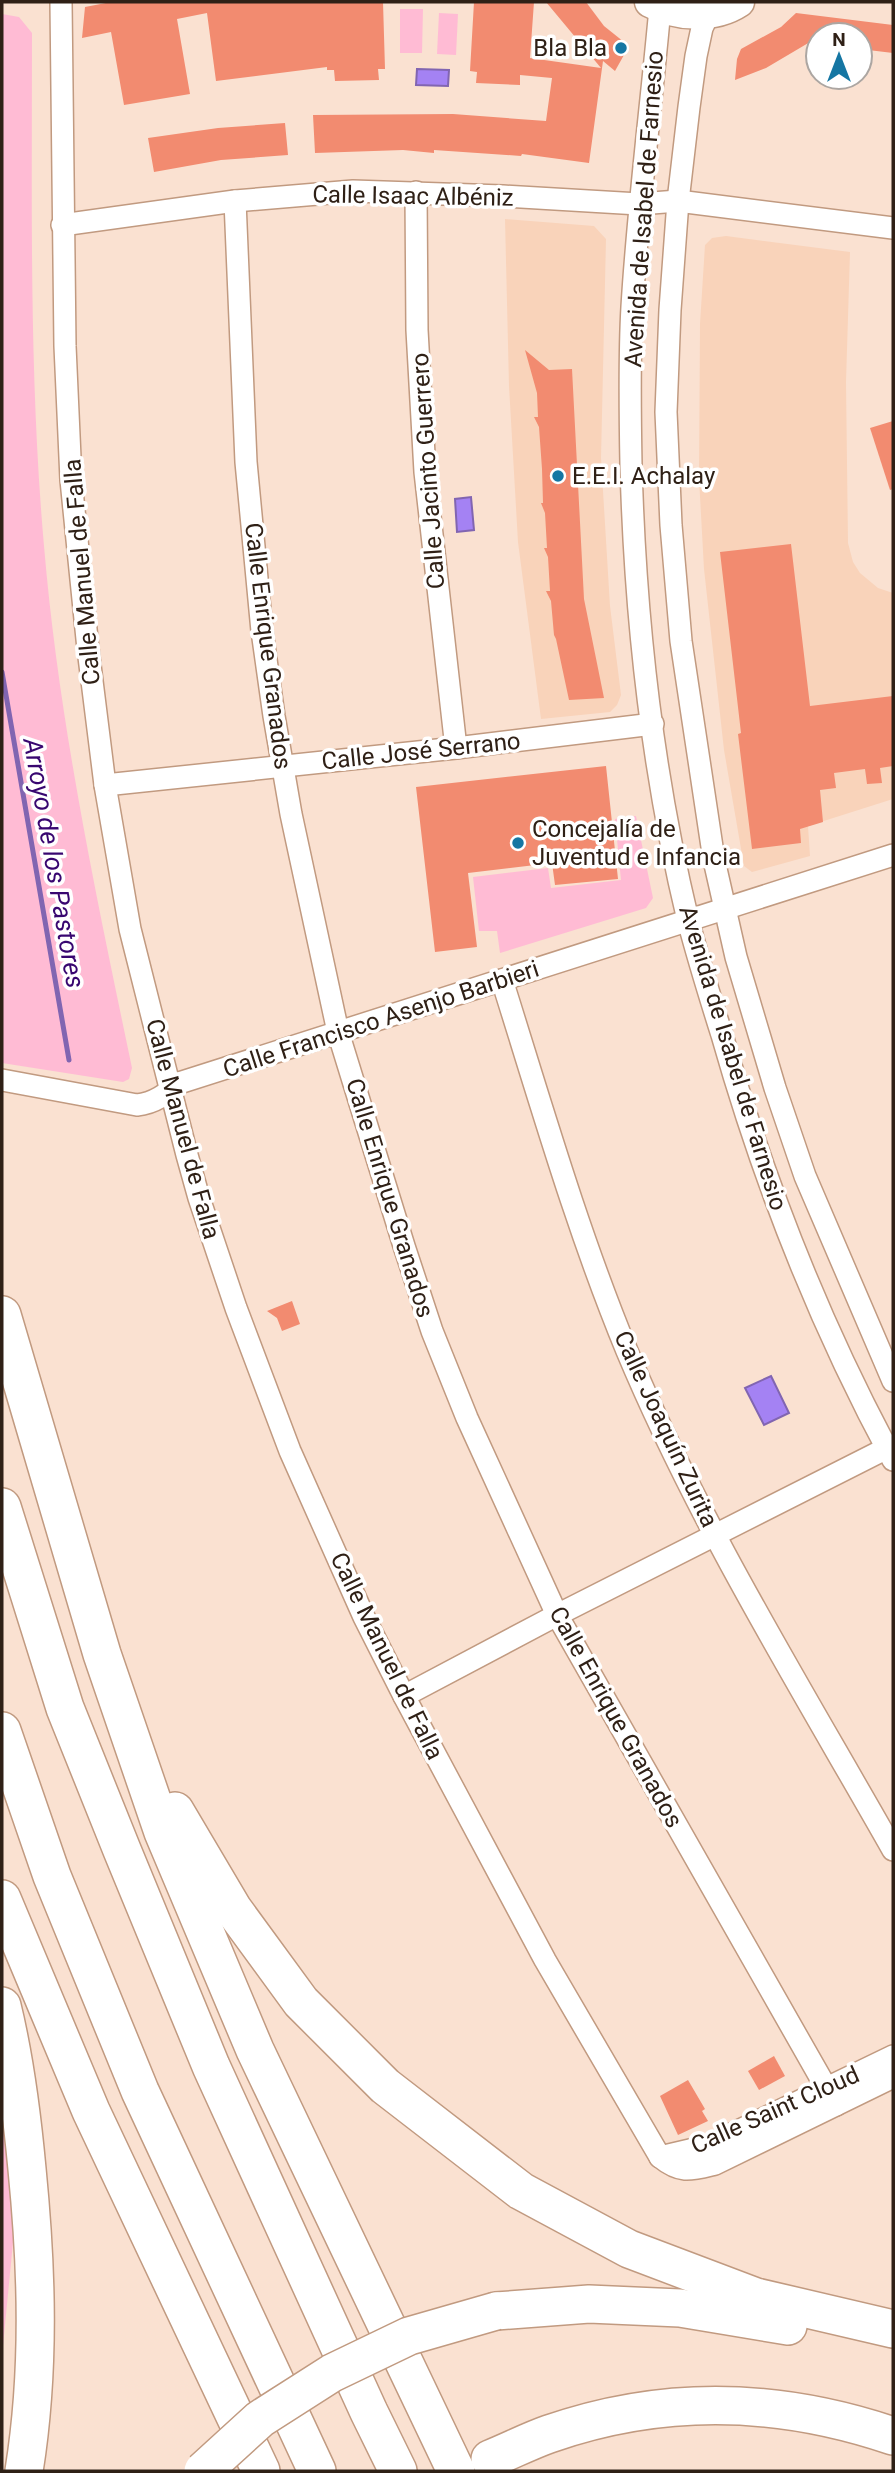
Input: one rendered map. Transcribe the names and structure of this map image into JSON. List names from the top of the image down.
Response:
{
  "streets": {
    "street": [
      "Calle Isaac Albéniz",
      "Avenida de Isabel de Farnesio",
      "Calle Jacinto Guerrero",
      "Calle Manuel de Falla",
      "Calle Enrique Granados",
      "Calle José Serrano",
      "Calle Francisco Asenjo Barbieri",
      "Calle Joaquín Zurita",
      "Calle Saint Cloud"
    ]
  },
  "crossings": [
    ["Calle Isaac Albéniz", "Avenida de Isabel de Farnesio"],
    ["Calle Isaac Albéniz", "Calle Jacinto Guerrero"],
    ["Calle Isaac Albéniz", "Calle Manuel de Falla"],
    ["Calle Isaac Albéniz", "Calle Enrique Granados"],
    ["Avenida de Isabel de Farnesio", "Calle José Serrano"],
    ["Avenida de Isabel de Farnesio", "Calle Francisco Asenjo Barbieri"],
    ["Calle Jacinto Guerrero", "Calle José Serrano"],
    ["Calle Manuel de Falla", "Calle José Serrano"],
    ["Calle Manuel de Falla", "Calle Francisco Asenjo Barbieri"],
    ["Calle Manuel de Falla", "Calle Saint Cloud"],
    ["Calle Enrique Granados", "Calle José Serrano"],
    ["Calle Enrique Granados", "Calle Francisco Asenjo Barbieri"],
    ["Calle Enrique Granados", "Calle Saint Cloud"],
    ["Calle Francisco Asenjo Barbieri", "Calle Joaquín Zurita"]
  ],
  "water": ["Arroyo de los Pastores"],
  "places": ["Bla Bla", "E.E.I. Achalay", "Concejalía de Juventud e Infancia"],
  "north": "top"
}
